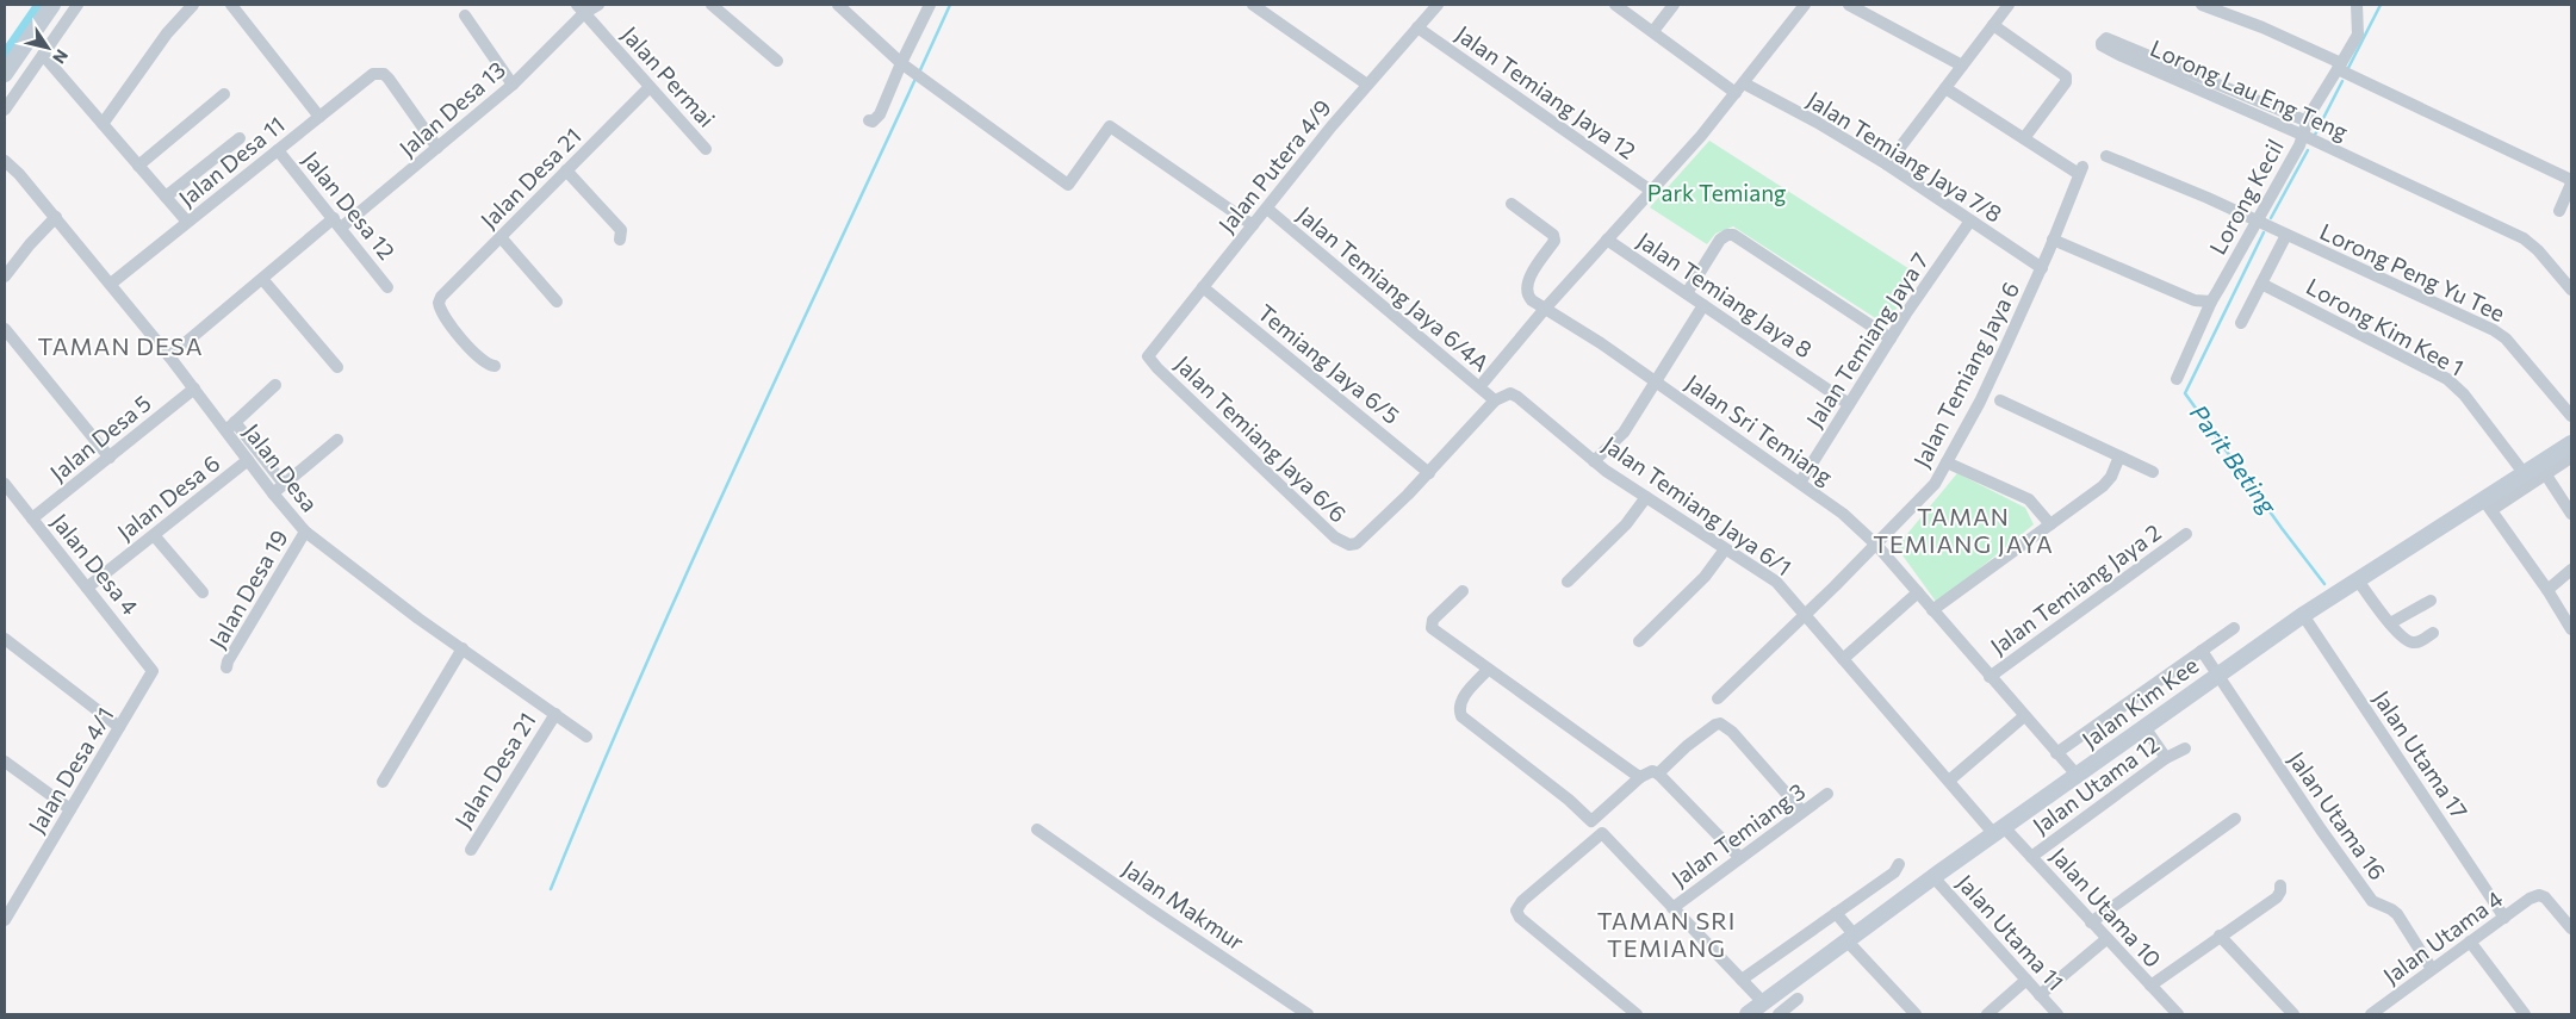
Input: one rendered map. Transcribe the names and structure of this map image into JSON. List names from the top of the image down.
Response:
{
  "streets": {
    "street": [
      "Jalan Permai",
      "Lorong Lau Eng Teng",
      "Jalan Temiang Jaya 12",
      "Jalan Desa 13",
      "Jalan Temiang Jaya 7/8",
      "Jalan Desa 11",
      "Jalan Putera 4/9",
      "Jalan Desa 21",
      "Lorong Kecil",
      "Jalan Desa 12",
      "Lorong Peng Yu Tee",
      "Jalan Temiang Jaya 6/4A",
      "Jalan Temiang Jaya 8",
      "Lorong Kim Kee 1",
      "Jalan Temiang Jaya 7",
      "Temiang Jaya 6/5",
      "Jalan Temiang Jaya 6",
      "Jalan Sri Temiang",
      "Jalan Desa 5",
      "Jalan Temiang Jaya 6/6",
      "Jalan Desa",
      "Jalan Desa 6",
      "Jalan Temiang Jaya 6/1",
      "Jalan Desa 4",
      "Jalan Desa 19",
      "Jalan Temiang Jaya 2",
      "Jalan Kim Kee",
      "Jalan Utama 17",
      "Jalan Desa 4/1",
      "Jalan Utama 12",
      "Jalan Utama 16",
      "Jalan Temiang 3",
      "Jalan Makmur",
      "Jalan Utama 10",
      "Jalan Utama 11",
      "Jalan Utama 4"
    ]
  },
  "crossings": [
    ["Jalan Permai", "Jalan Desa 13"],
    ["Jalan Permai", "Jalan Desa 21"],
    ["Lorong Lau Eng Teng", "Lorong Kecil"],
    ["Jalan Temiang Jaya 12", "Jalan Putera 4/9"],
    ["Jalan Desa 13", "Jalan Desa 11"],
    ["Jalan Desa 13", "Jalan Desa 12"],
    ["Jalan Desa 13", "Jalan Desa"],
    ["Jalan Temiang Jaya 7/8", "Jalan Temiang Jaya 7"],
    ["Jalan Temiang Jaya 7/8", "Jalan Temiang Jaya 6"],
    ["Jalan Desa 11", "Jalan Desa 12"],
    ["Jalan Desa 11", "Jalan Desa"],
    ["Jalan Putera 4/9", "Jalan Temiang Jaya 6/4A"],
    ["Jalan Putera 4/9", "Temiang Jaya 6/5"],
    ["Jalan Putera 4/9", "Jalan Temiang Jaya 6/6"],
    ["Jalan Desa 21", "Jalan Desa"],
    ["Lorong Kecil", "Lorong Peng Yu Tee"],
    ["Jalan Temiang Jaya 6/4A", "Jalan Temiang Jaya 6/1"],
    ["Jalan Temiang Jaya 8", "Jalan Temiang Jaya 7"],
    ["Lorong Kim Kee 1", "Jalan Kim Kee"],
    ["Jalan Temiang Jaya 7", "Jalan Sri Temiang"],
    ["Temiang Jaya 6/5", "Jalan Temiang Jaya 6/6"],
    ["Jalan Temiang Jaya 6", "Jalan Sri Temiang"],
    ["Jalan Temiang Jaya 6", "Jalan Temiang Jaya 6/1"],
    ["Jalan Sri Temiang", "Jalan Temiang Jaya 2"],
    ["Jalan Sri Temiang", "Jalan Kim Kee"],
    ["Jalan Desa 5", "Jalan Desa"],
    ["Jalan Desa 5", "Jalan Desa 4"],
    ["Jalan Desa", "Jalan Desa 6"],
    ["Jalan Desa", "Jalan Desa 19"],
    ["Jalan Desa 6", "Jalan Desa 4"],
    ["Jalan Temiang Jaya 6/1", "Jalan Kim Kee"],
    ["Jalan Temiang Jaya 6/1", "Jalan Utama 10"],
    ["Jalan Desa 4", "Jalan Desa 4/1"],
    ["Jalan Kim Kee", "Jalan Utama 17"],
    ["Jalan Kim Kee", "Jalan Utama 16"],
    ["Jalan Kim Kee", "Jalan Utama 10"],
    ["Jalan Kim Kee", "Jalan Utama 11"],
    ["Jalan Utama 17", "Jalan Utama 4"],
    ["Jalan Utama 12", "Jalan Utama 10"],
    ["Jalan Utama 16", "Jalan Utama 4"]
  ],
  "districts": ["TAMAN DESA", "TAMAN TEMIANG JAYA", "TAMAN SRI TEMIANG"],
  "water": ["Parit Beting"],
  "parks": ["Park Temiang"],
  "north": "bottom right"
}
